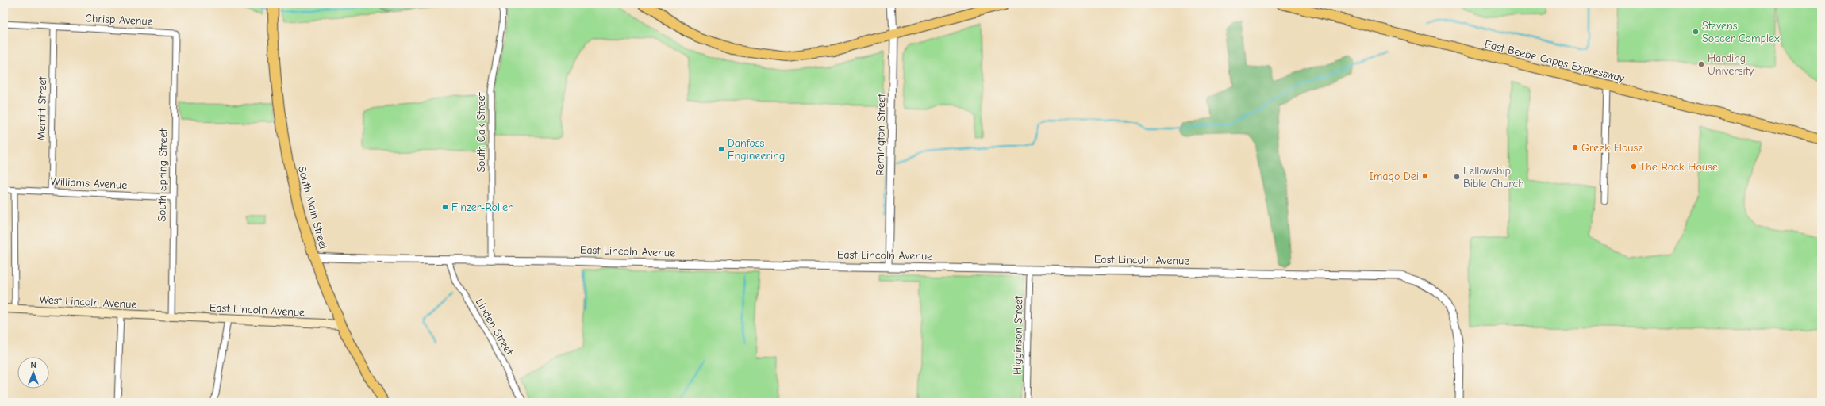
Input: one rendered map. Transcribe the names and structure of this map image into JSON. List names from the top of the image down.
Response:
{
  "streets": {
    "main road": [
      "East Beebe Capps Expressway",
      "South Main Street",
      "East Lincoln Avenue",
      "West Lincoln Avenue"
    ],
    "street": [
      "Chrisp Avenue",
      "Merritt Street",
      "South Oak Street",
      "Remington Street",
      "South Spring Street",
      "Williams Avenue",
      "Linden Street",
      "Higginson Street"
    ]
  },
  "crossings": [
    ["Chrisp Avenue", "Merritt Street"],
    ["Chrisp Avenue", "South Spring Street"],
    ["Merritt Street", "Williams Avenue"],
    ["South Oak Street", "East Lincoln Avenue"],
    ["Remington Street", "East Lincoln Avenue"],
    ["South Spring Street", "Williams Avenue"],
    ["South Spring Street", "East Lincoln Avenue"],
    ["South Spring Street", "West Lincoln Avenue"],
    ["South Main Street", "East Lincoln Avenue"],
    ["East Lincoln Avenue", "West Lincoln Avenue"],
    ["East Lincoln Avenue", "Linden Street"],
    ["East Lincoln Avenue", "Higginson Street"]
  ],
  "places": [
    "Stevens Soccer Complex",
    "Harding University",
    "Greek House",
    "Danfoss Engineering",
    "The Rock House",
    "Imago Dei",
    "Fellowship Bible Church",
    "Finzer-Roller"
  ],
  "north": "top"
}
